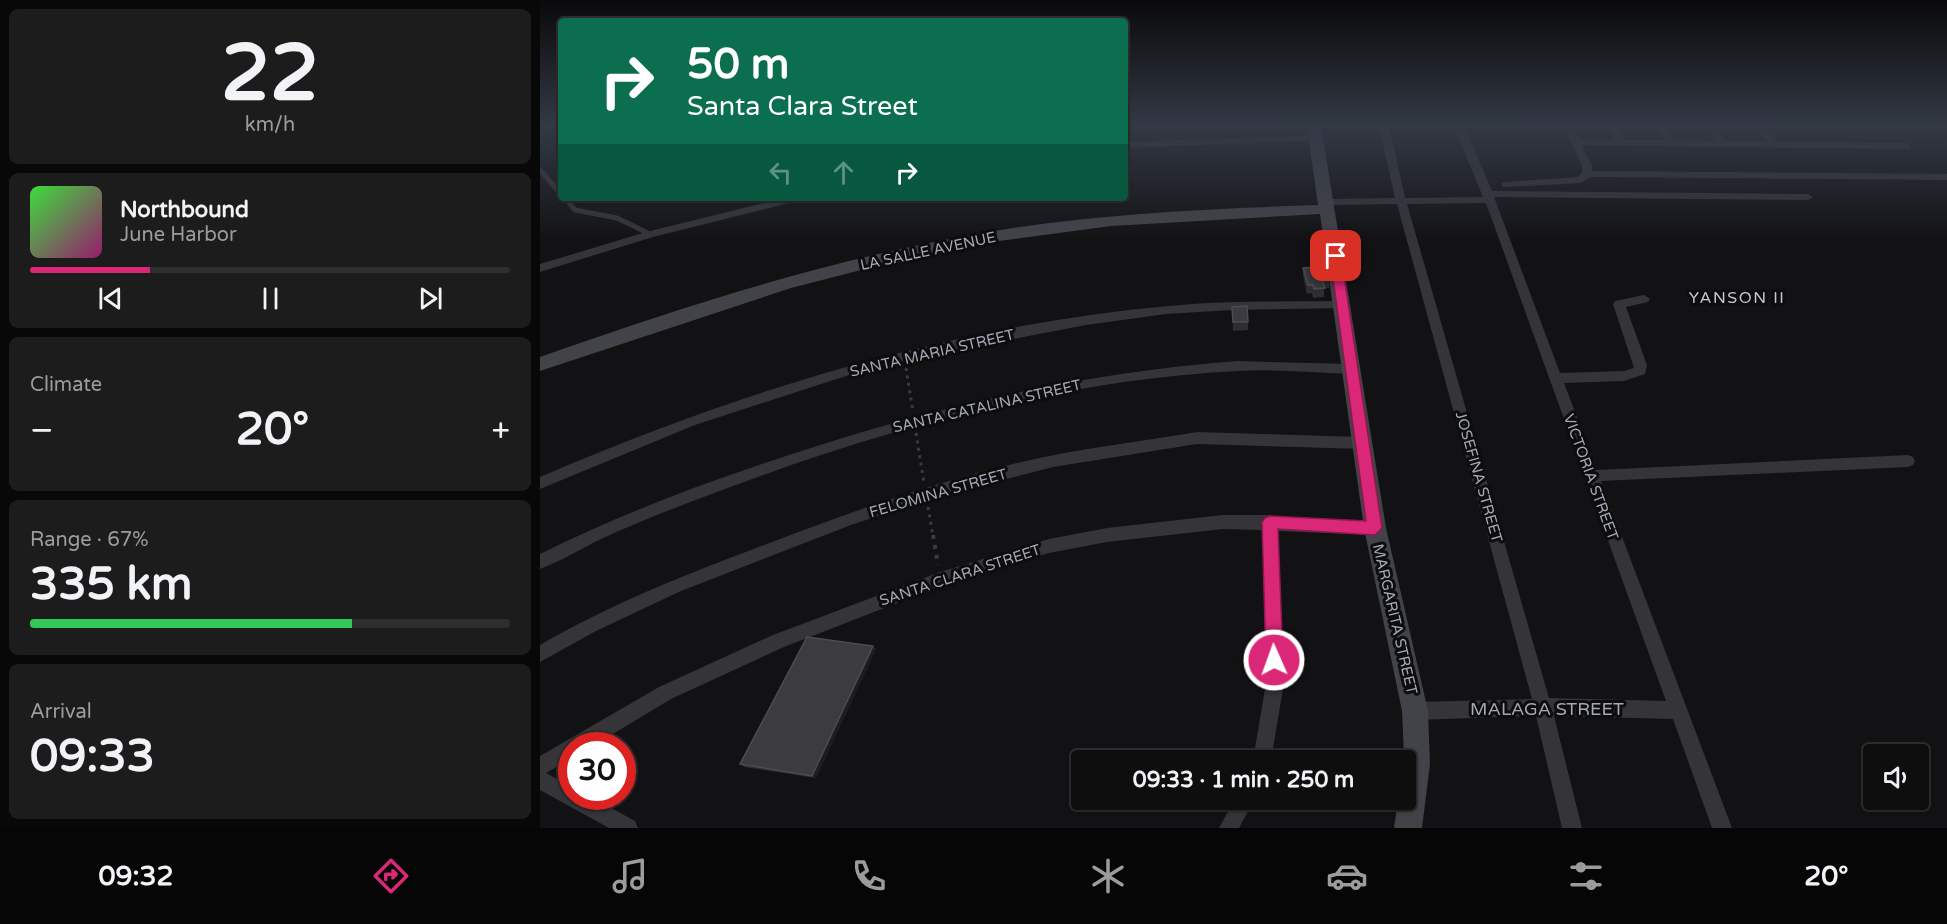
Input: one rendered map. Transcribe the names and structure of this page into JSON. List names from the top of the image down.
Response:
{
  "streets": {
    "street": [
      "LA SALLE AVENUE",
      "SANTA MARIA STREET",
      "SANTA CATALINA STREET",
      "JOSEFINA STREET",
      "VICTORIA STREET",
      "FELOMINA STREET",
      "SANTA CLARA STREET",
      "MARGARITA STREET",
      "MALAGA STREET"
    ]
  },
  "crossings": [
    ["LA SALLE AVENUE", "MARGARITA STREET"],
    ["SANTA MARIA STREET", "MARGARITA STREET"],
    ["SANTA CATALINA STREET", "MARGARITA STREET"],
    ["JOSEFINA STREET", "MALAGA STREET"],
    ["VICTORIA STREET", "MALAGA STREET"],
    ["FELOMINA STREET", "MARGARITA STREET"],
    ["SANTA CLARA STREET", "MARGARITA STREET"],
    ["MARGARITA STREET", "MALAGA STREET"]
  ],
  "districts": ["YANSON II"],
  "page": {
    "tile": [
      ["22", "km/h"],
      "Climate",
      ["Range · 67%", "335 km"],
      ["Arrival", "09:33"]
    ],
    "turn": ["50 m", "Santa Clara Street"],
    "song": ["Northbound", "June Harbor"],
    "heat": ["−", "20°", "+"],
    "limit": "30",
    "trip": "09:33 · 1 min · 250 m",
    "tabs": ["09:32", "20°"]
  }
}
